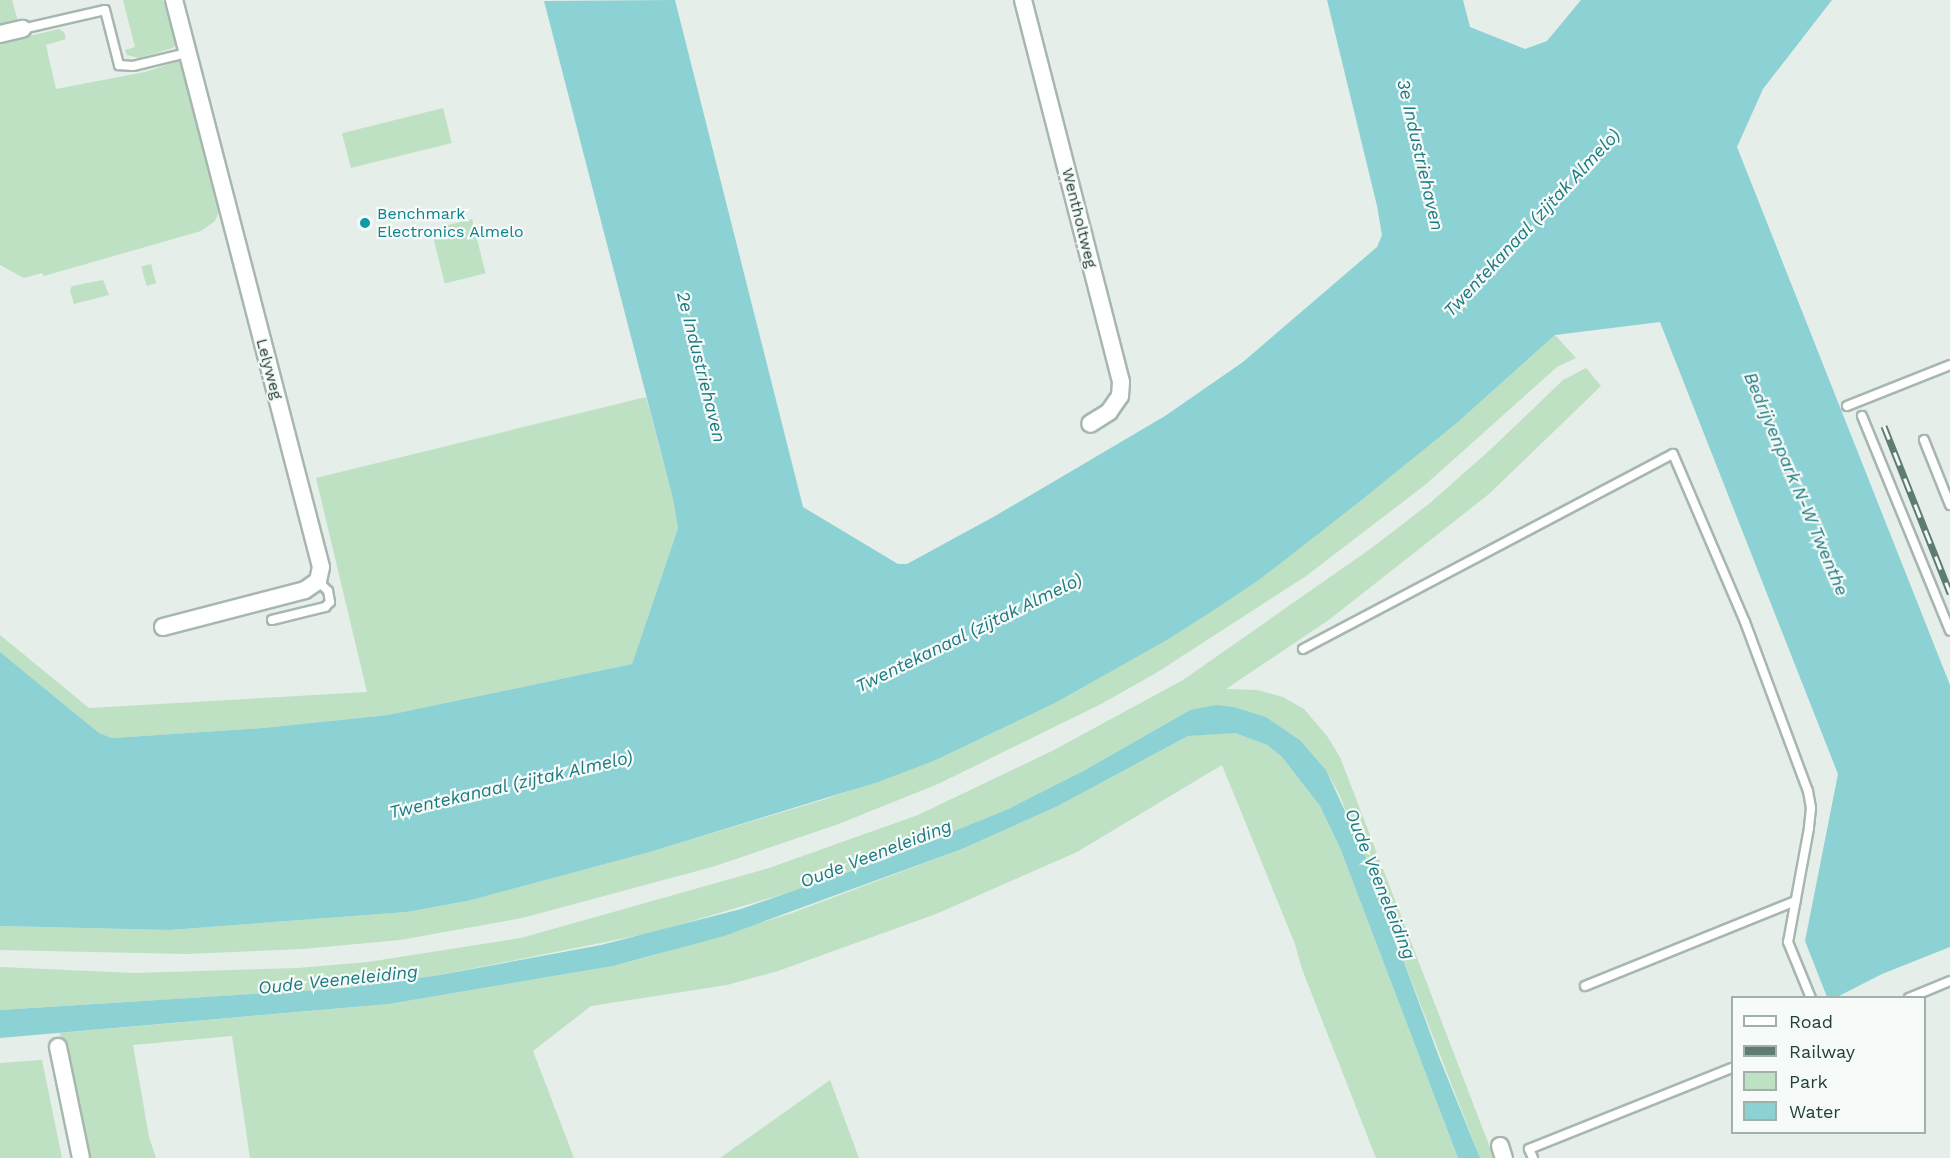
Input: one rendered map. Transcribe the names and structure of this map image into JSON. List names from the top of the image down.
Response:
{
  "streets": {
    "street": ["Wentholtweg", "Lelyweg"]
  },
  "water": [
    "3e Industriehaven",
    "Twentekanaal (zijtak Almelo)",
    "2e Industriehaven",
    "Bedrijvenpark N-W Twenthe",
    "Oude Veeneleiding"
  ],
  "places": ["Benchmark Electronics Almelo"],
  "legend": [
    "Road",
    "Railway",
    "Park",
    "Water"
  ]
}
